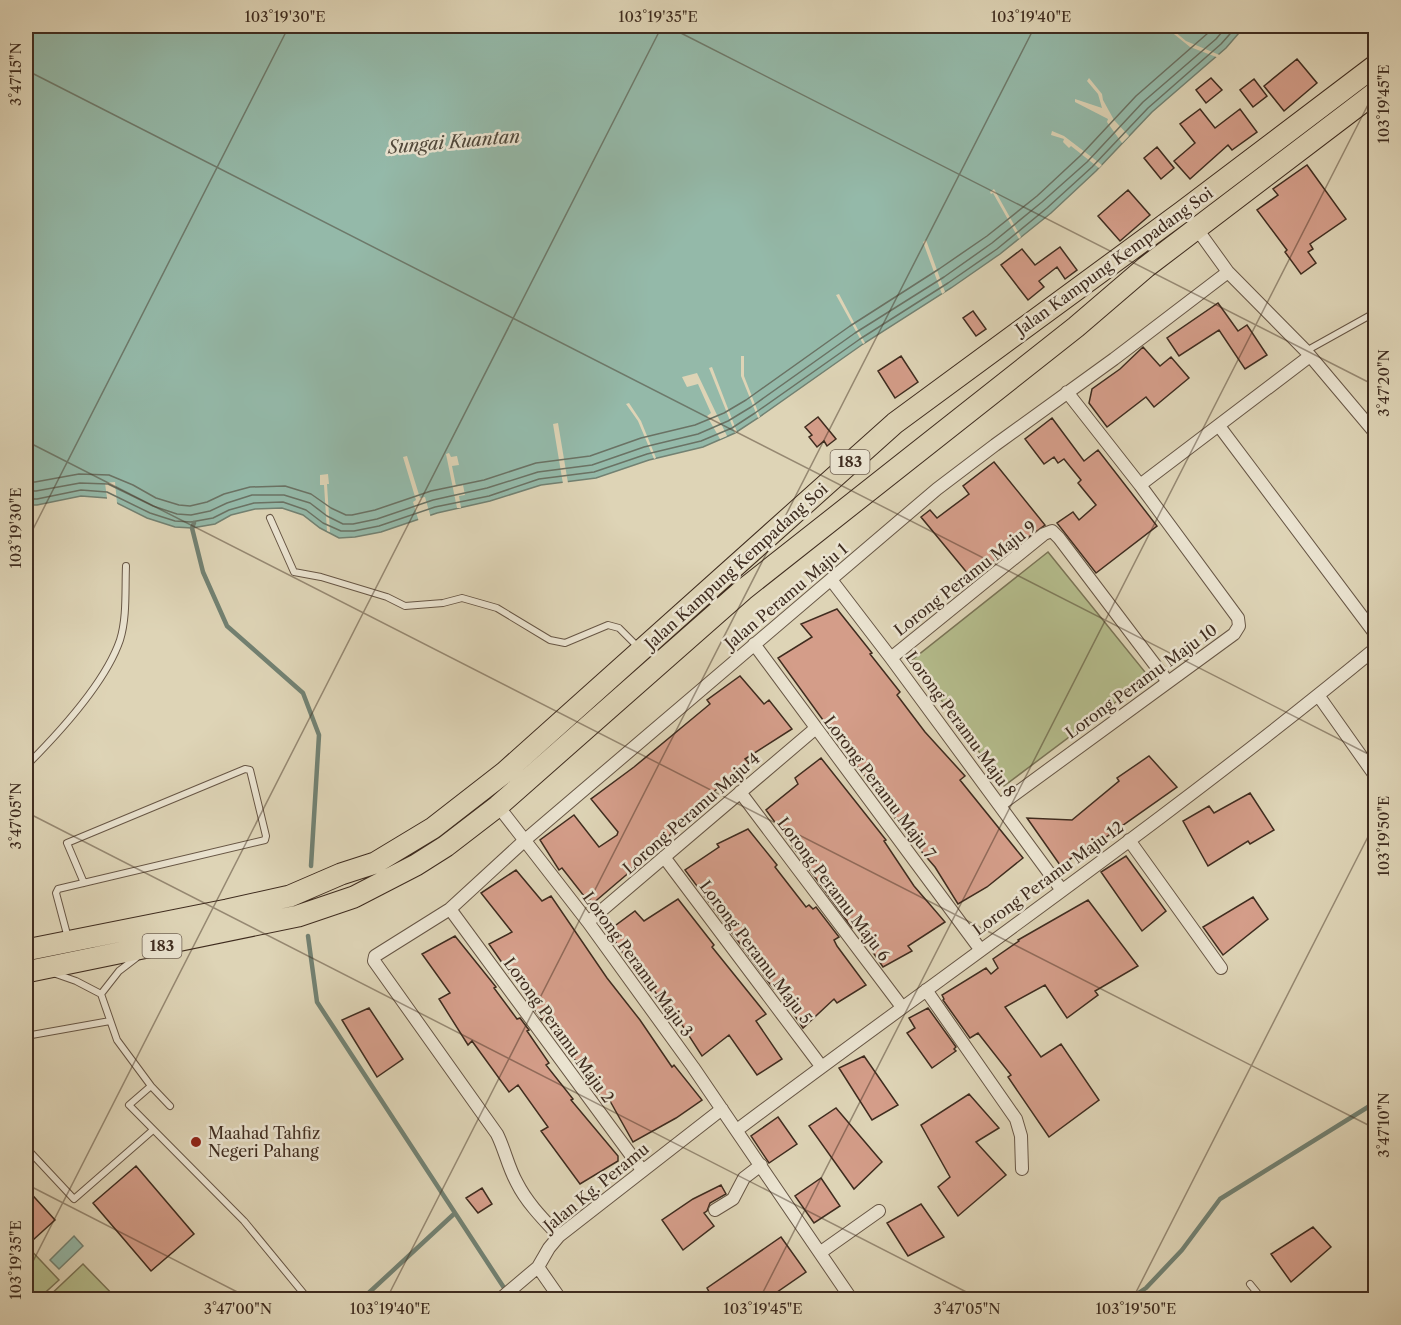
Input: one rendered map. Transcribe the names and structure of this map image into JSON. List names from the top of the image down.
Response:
{
  "streets": {
    "highway": ["Jalan Kampung Kempadang Soi", "183"],
    "street": [
      "Lorong Peramu Maju 9",
      "Jalan Peramu Maju 1",
      "Lorong Peramu Maju 10",
      "Lorong Peramu Maju 8",
      "Lorong Peramu Maju 7",
      "Lorong Peramu Maju 4",
      "Lorong Peramu Maju 12",
      "Lorong Peramu Maju 6",
      "Lorong Peramu Maju 5",
      "Lorong Peramu Maju 3",
      "Lorong Peramu Maju 2",
      "Jalan Kg. Peramu"
    ]
  },
  "crossings": [
    ["Jalan Kampung Kempadang Soi", "183"],
    ["Jalan Kampung Kempadang Soi", "Lorong Peramu Maju 3"],
    ["Lorong Peramu Maju 9", "Lorong Peramu Maju 10"],
    ["Lorong Peramu Maju 9", "Lorong Peramu Maju 8"],
    ["Jalan Peramu Maju 1", "Lorong Peramu Maju 10"],
    ["Jalan Peramu Maju 1", "Lorong Peramu Maju 8"],
    ["Jalan Peramu Maju 1", "Lorong Peramu Maju 7"],
    ["Jalan Peramu Maju 1", "Lorong Peramu Maju 3"],
    ["Jalan Peramu Maju 1", "Lorong Peramu Maju 2"],
    ["Jalan Peramu Maju 1", "Jalan Kg. Peramu"],
    ["Lorong Peramu Maju 10", "Lorong Peramu Maju 8"],
    ["Lorong Peramu Maju 8", "Lorong Peramu Maju 12"],
    ["Lorong Peramu Maju 7", "Lorong Peramu Maju 4"],
    ["Lorong Peramu Maju 7", "Lorong Peramu Maju 12"],
    ["Lorong Peramu Maju 4", "Lorong Peramu Maju 6"],
    ["Lorong Peramu Maju 4", "Lorong Peramu Maju 5"],
    ["Lorong Peramu Maju 4", "Lorong Peramu Maju 3"],
    ["Lorong Peramu Maju 12", "Lorong Peramu Maju 6"],
    ["Lorong Peramu Maju 12", "Lorong Peramu Maju 5"],
    ["Lorong Peramu Maju 12", "Lorong Peramu Maju 3"],
    ["Lorong Peramu Maju 3", "Jalan Kg. Peramu"],
    ["Lorong Peramu Maju 2", "Jalan Kg. Peramu"]
  ],
  "water": ["Sungai Kuantan"],
  "places": ["Maahad Tahfiz Negeri Pahang"],
  "coordinates": [
    "103°19'30\"E",
    "103°19'35\"E",
    "103°19'40\"E",
    "3°47'15\"N",
    "103°19'45\"E",
    "3°47'20\"N",
    "3°47'05\"N",
    "103°19'50\"E",
    "3°47'10\"N",
    "3°47'00\"N"
  ]
}
